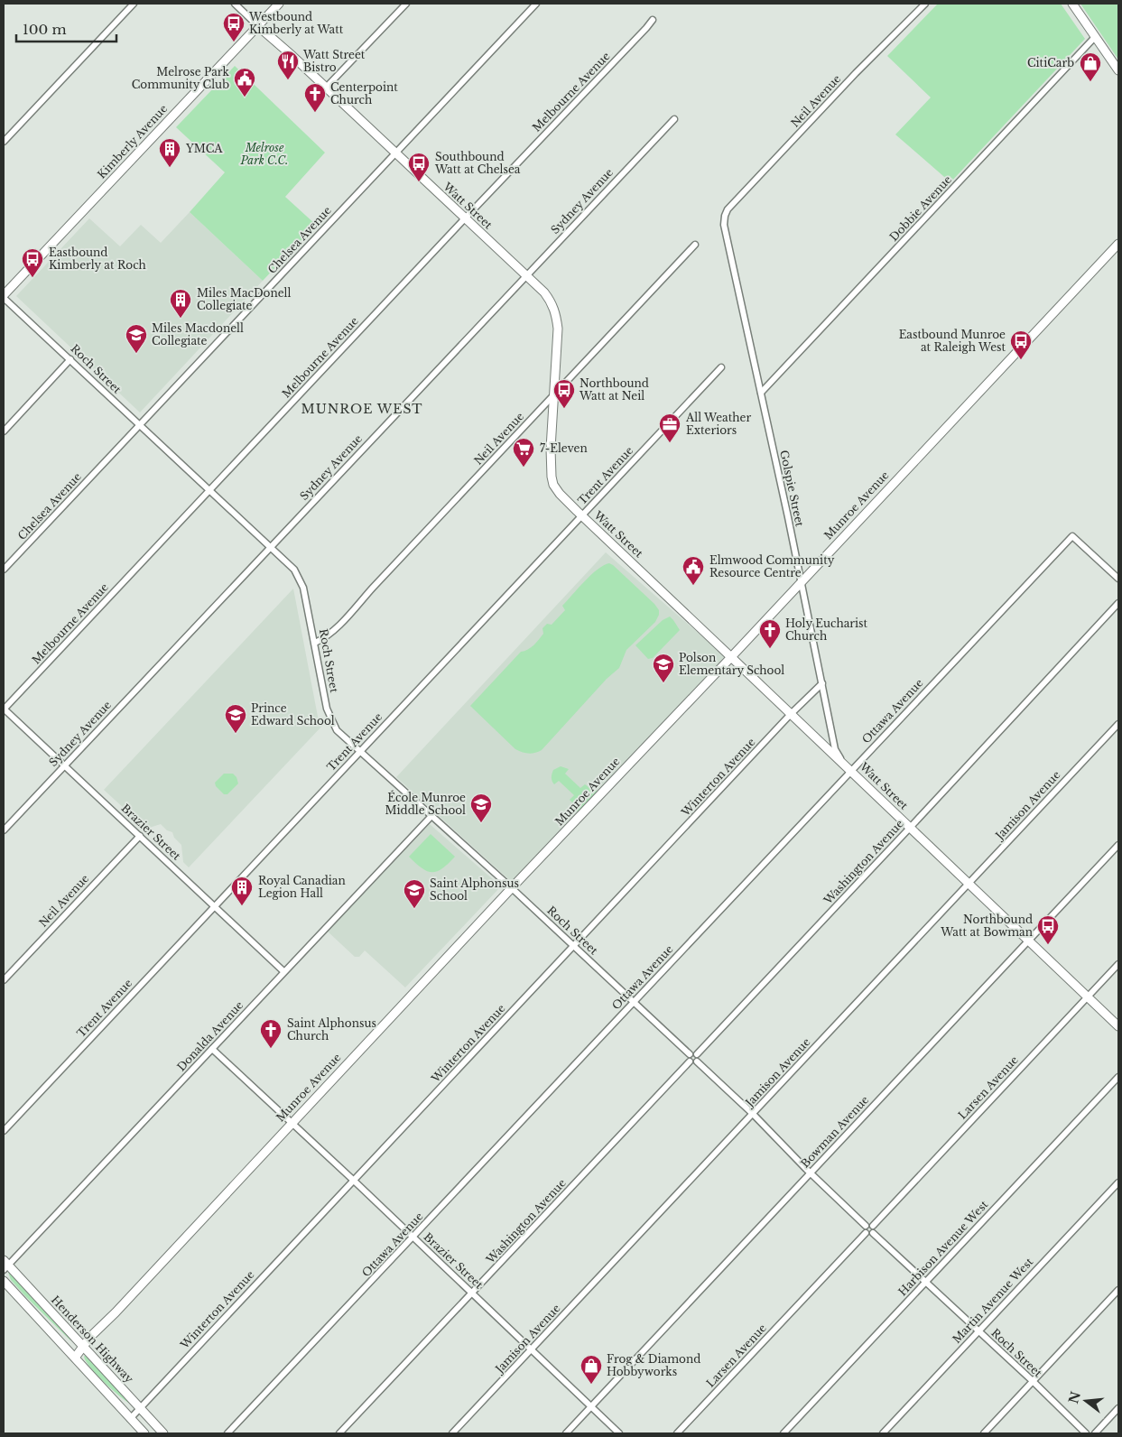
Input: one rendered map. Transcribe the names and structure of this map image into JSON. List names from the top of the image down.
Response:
{
  "streets": {
    "street": [
      "Melbourne Avenue",
      "Neil Avenue",
      "Kimberly Avenue",
      "Sydney Avenue",
      "Watt Street",
      "Dobbie Avenue",
      "Chelsea Avenue",
      "Roch Street",
      "Trent Avenue",
      "Golspie Street",
      "Munroe Avenue",
      "Ottawa Avenue",
      "Winterton Avenue",
      "Jamison Avenue",
      "Brazier Street",
      "Washington Avenue",
      "Donalda Avenue",
      "Larsen Avenue",
      "Bowman Avenue",
      "Harbison Avenue West",
      "Martin Avenue West",
      "Henderson Highway"
    ]
  },
  "crossings": [
    ["Melbourne Avenue", "Watt Street"],
    ["Melbourne Avenue", "Roch Street"],
    ["Melbourne Avenue", "Brazier Street"],
    ["Neil Avenue", "Watt Street"],
    ["Neil Avenue", "Roch Street"],
    ["Neil Avenue", "Golspie Street"],
    ["Neil Avenue", "Brazier Street"],
    ["Kimberly Avenue", "Watt Street"],
    ["Kimberly Avenue", "Roch Street"],
    ["Sydney Avenue", "Watt Street"],
    ["Sydney Avenue", "Roch Street"],
    ["Sydney Avenue", "Brazier Street"],
    ["Watt Street", "Chelsea Avenue"],
    ["Watt Street", "Trent Avenue"],
    ["Watt Street", "Golspie Street"],
    ["Watt Street", "Munroe Avenue"],
    ["Watt Street", "Ottawa Avenue"],
    ["Watt Street", "Winterton Avenue"],
    ["Watt Street", "Jamison Avenue"],
    ["Watt Street", "Washington Avenue"],
    ["Watt Street", "Larsen Avenue"],
    ["Watt Street", "Bowman Avenue"],
    ["Dobbie Avenue", "Golspie Street"],
    ["Chelsea Avenue", "Roch Street"],
    ["Roch Street", "Trent Avenue"],
    ["Roch Street", "Munroe Avenue"],
    ["Roch Street", "Ottawa Avenue"],
    ["Roch Street", "Winterton Avenue"],
    ["Roch Street", "Washington Avenue"],
    ["Roch Street", "Donalda Avenue"],
    ["Roch Street", "Larsen Avenue"],
    ["Roch Street", "Harbison Avenue West"],
    ["Roch Street", "Martin Avenue West"],
    ["Trent Avenue", "Brazier Street"],
    ["Golspie Street", "Munroe Avenue"],
    ["Golspie Street", "Winterton Avenue"],
    ["Munroe Avenue", "Brazier Street"],
    ["Munroe Avenue", "Henderson Highway"],
    ["Ottawa Avenue", "Brazier Street"],
    ["Winterton Avenue", "Brazier Street"],
    ["Winterton Avenue", "Henderson Highway"],
    ["Jamison Avenue", "Brazier Street"],
    ["Brazier Street", "Washington Avenue"],
    ["Brazier Street", "Donalda Avenue"],
    ["Brazier Street", "Bowman Avenue"],
    ["Donalda Avenue", "Henderson Highway"]
  ],
  "districts": ["MUNROE WEST"],
  "parks": ["Melrose Park C.C."],
  "places": {
    "bus stop": [
      "Westbound Kimberly at Watt",
      "Southbound Watt at Chelsea",
      "Eastbound Kimberly at Roch",
      "Eastbound Munroe at Raleigh West",
      "Northbound Watt at Neil",
      "Northbound Watt at Bowman"
    ],
    "restaurant": ["Watt Street Bistro"],
    "shop": ["CitiCarb", "Frog & Diamond Hobbyworks"],
    "public building": ["Melrose Park Community Club", "Elmwood Community Resource Centre"],
    "church": ["Centerpoint Church", "Holy Eucharist Church", "Saint Alphonsus Church"],
    "building": ["YMCA", "Miles MacDonell Collegiate", "Royal Canadian Legion Hall"],
    "school or university": [
      "Miles Macdonell Collegiate",
      "Polson Elementary School",
      "Prince Edward School",
      "École Munroe Middle School",
      "Saint Alphonsus School"
    ],
    "office": ["All Weather Exteriors"],
    "supermarket": ["7-Eleven"]
  },
  "scale_bar": "100 m",
  "north": "left"
}
